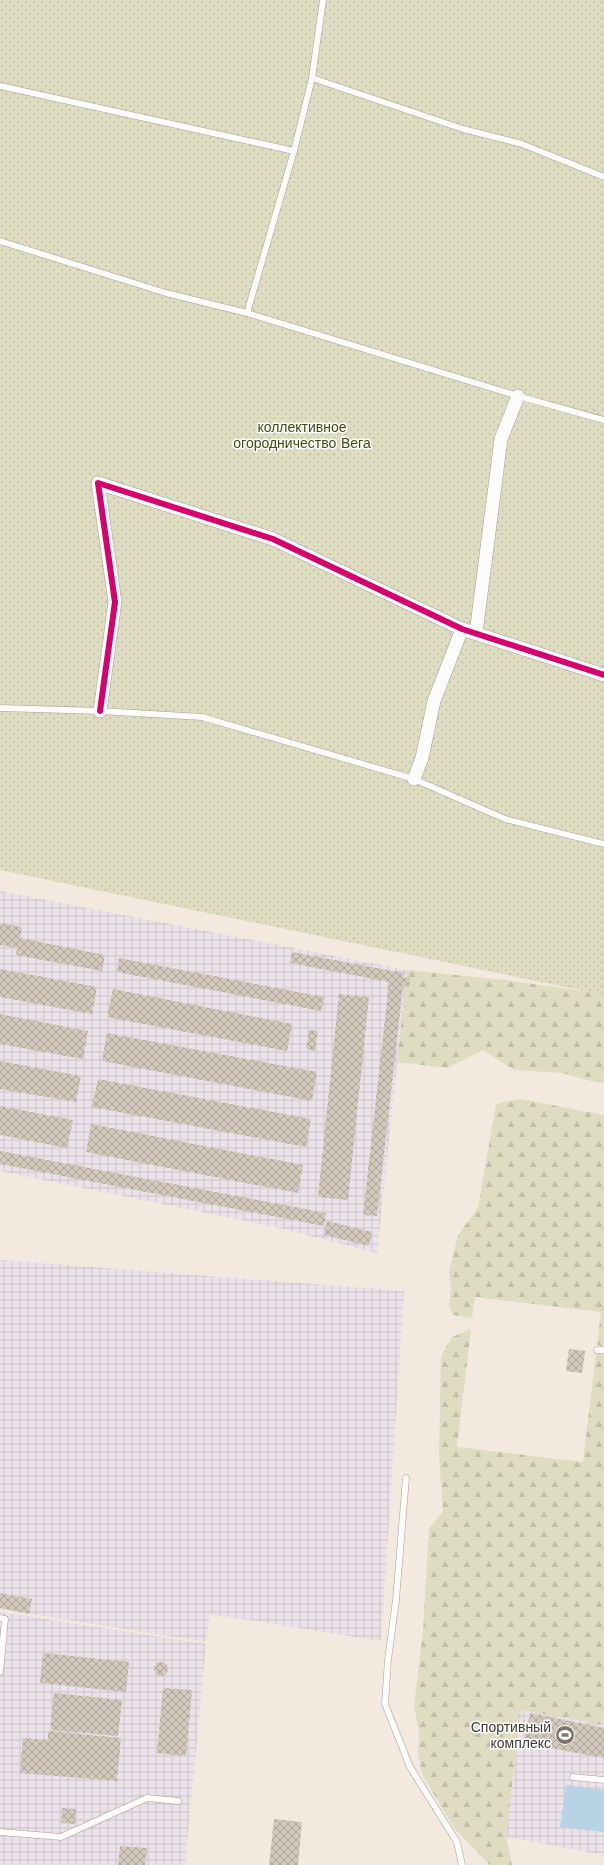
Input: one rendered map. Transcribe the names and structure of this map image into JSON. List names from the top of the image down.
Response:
{
  "parks": ["коллективное огородничество Вега"],
  "places": {
    "sports": ["Спортивный комплекс"]
  }
}
